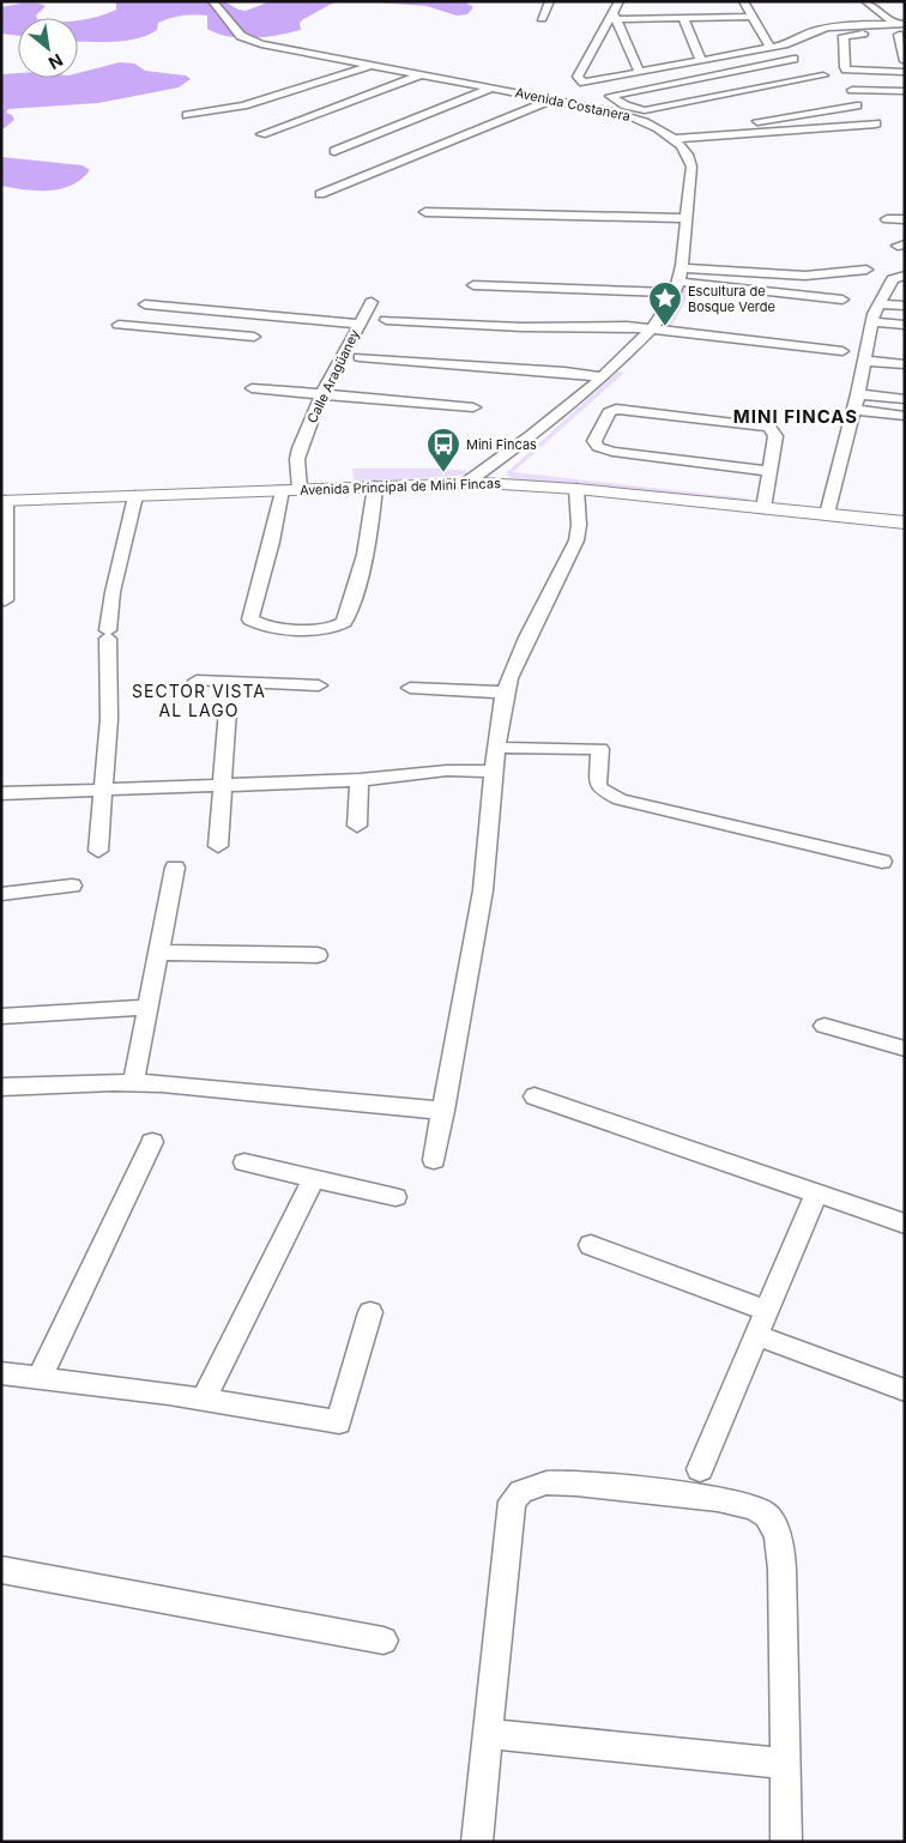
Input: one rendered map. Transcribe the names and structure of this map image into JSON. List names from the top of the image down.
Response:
{
  "streets": {
    "street": ["Avenida Costanera", "Calle Aragüaney", "Avenida Principal de Mini Fincas"]
  },
  "crossings": [
    ["Avenida Costanera", "Avenida Principal de Mini Fincas"],
    ["Calle Aragüaney", "Avenida Principal de Mini Fincas"]
  ],
  "districts": ["MINI FINCAS", "SECTOR VISTA AL LAGO"],
  "places": {
    "place": ["Escultura de Bosque Verde"],
    "bus stop": ["Mini Fincas"]
  },
  "north": "bottom right"
}
